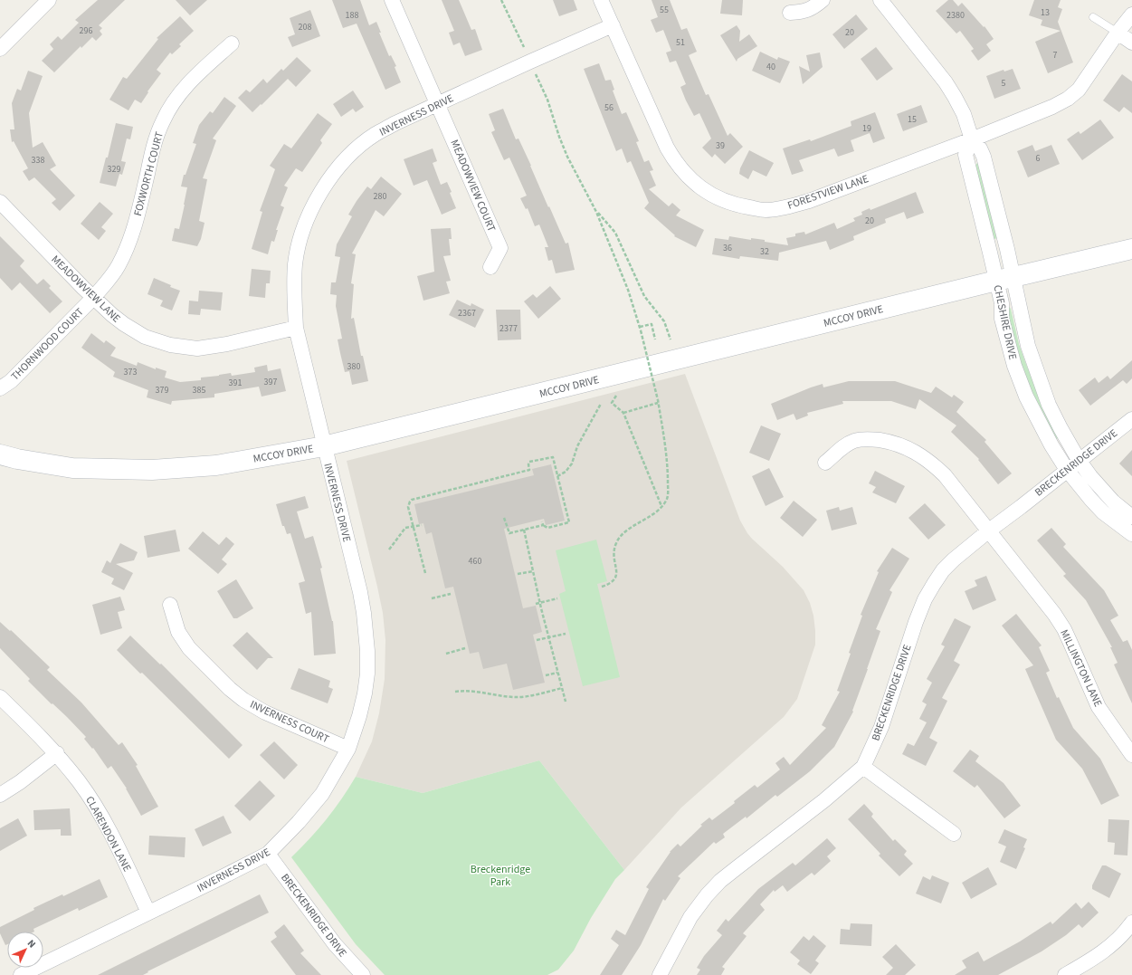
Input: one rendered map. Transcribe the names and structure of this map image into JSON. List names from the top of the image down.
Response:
{
  "streets": {
    "street": [
      "INVERNESS DRIVE",
      "FOXWORTH COURT",
      "MEADOWVIEW COURT",
      "FORESTVIEW LANE",
      "MEADOWVIEW LANE",
      "MCCOY DRIVE",
      "CHESHIRE DRIVE",
      "THORNWOOD COURT",
      "BRECKENRIDGE DRIVE",
      "MILLINGTON LANE",
      "INVERNESS COURT",
      "CLARENDON LANE"
    ]
  },
  "crossings": [
    ["INVERNESS DRIVE", "MEADOWVIEW COURT"],
    ["INVERNESS DRIVE", "FORESTVIEW LANE"],
    ["INVERNESS DRIVE", "MEADOWVIEW LANE"],
    ["INVERNESS DRIVE", "MCCOY DRIVE"],
    ["INVERNESS DRIVE", "BRECKENRIDGE DRIVE"],
    ["INVERNESS DRIVE", "INVERNESS COURT"],
    ["INVERNESS DRIVE", "CLARENDON LANE"],
    ["FOXWORTH COURT", "MEADOWVIEW LANE"],
    ["FOXWORTH COURT", "THORNWOOD COURT"],
    ["FORESTVIEW LANE", "CHESHIRE DRIVE"],
    ["MEADOWVIEW LANE", "THORNWOOD COURT"],
    ["MCCOY DRIVE", "CHESHIRE DRIVE"],
    ["CHESHIRE DRIVE", "BRECKENRIDGE DRIVE"],
    ["BRECKENRIDGE DRIVE", "MILLINGTON LANE"]
  ],
  "parks": ["Breckenridge Park"],
  "house_numbers": [
    "55",
    "13",
    "188",
    "2380",
    "208",
    "296",
    "20",
    "51",
    "7",
    "40",
    "5",
    "56",
    "15",
    "19",
    "39",
    "6",
    "338",
    "329",
    "280",
    "20",
    "36",
    "32",
    "2367",
    "2377",
    "380",
    "373",
    "397",
    "391",
    "379",
    "385",
    "460"
  ],
  "north": "top right"
}
